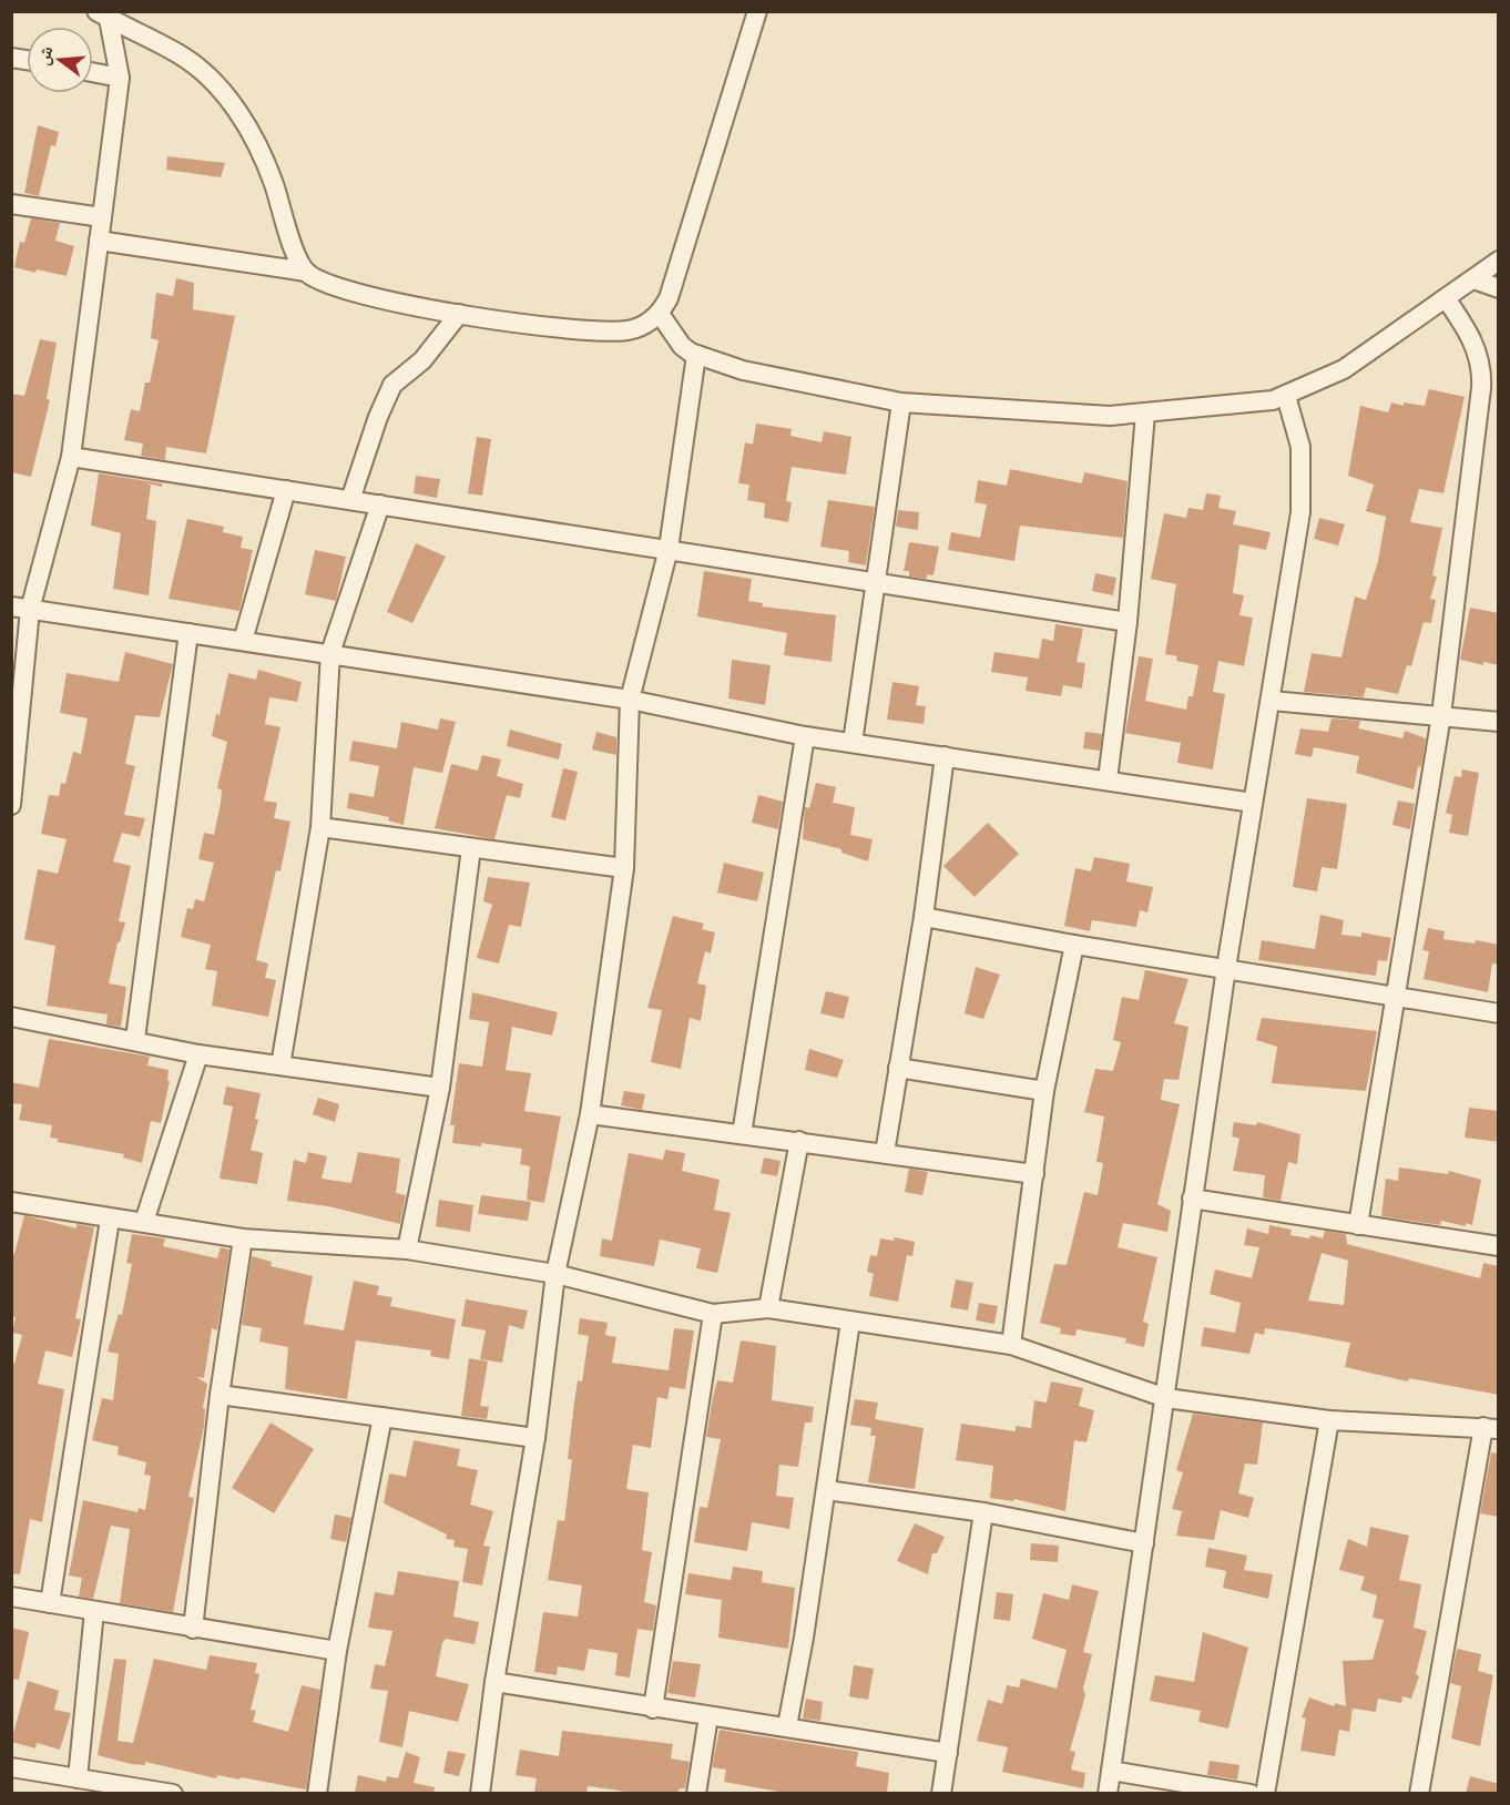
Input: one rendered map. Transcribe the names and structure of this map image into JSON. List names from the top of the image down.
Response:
{
  "north": "left"
}
